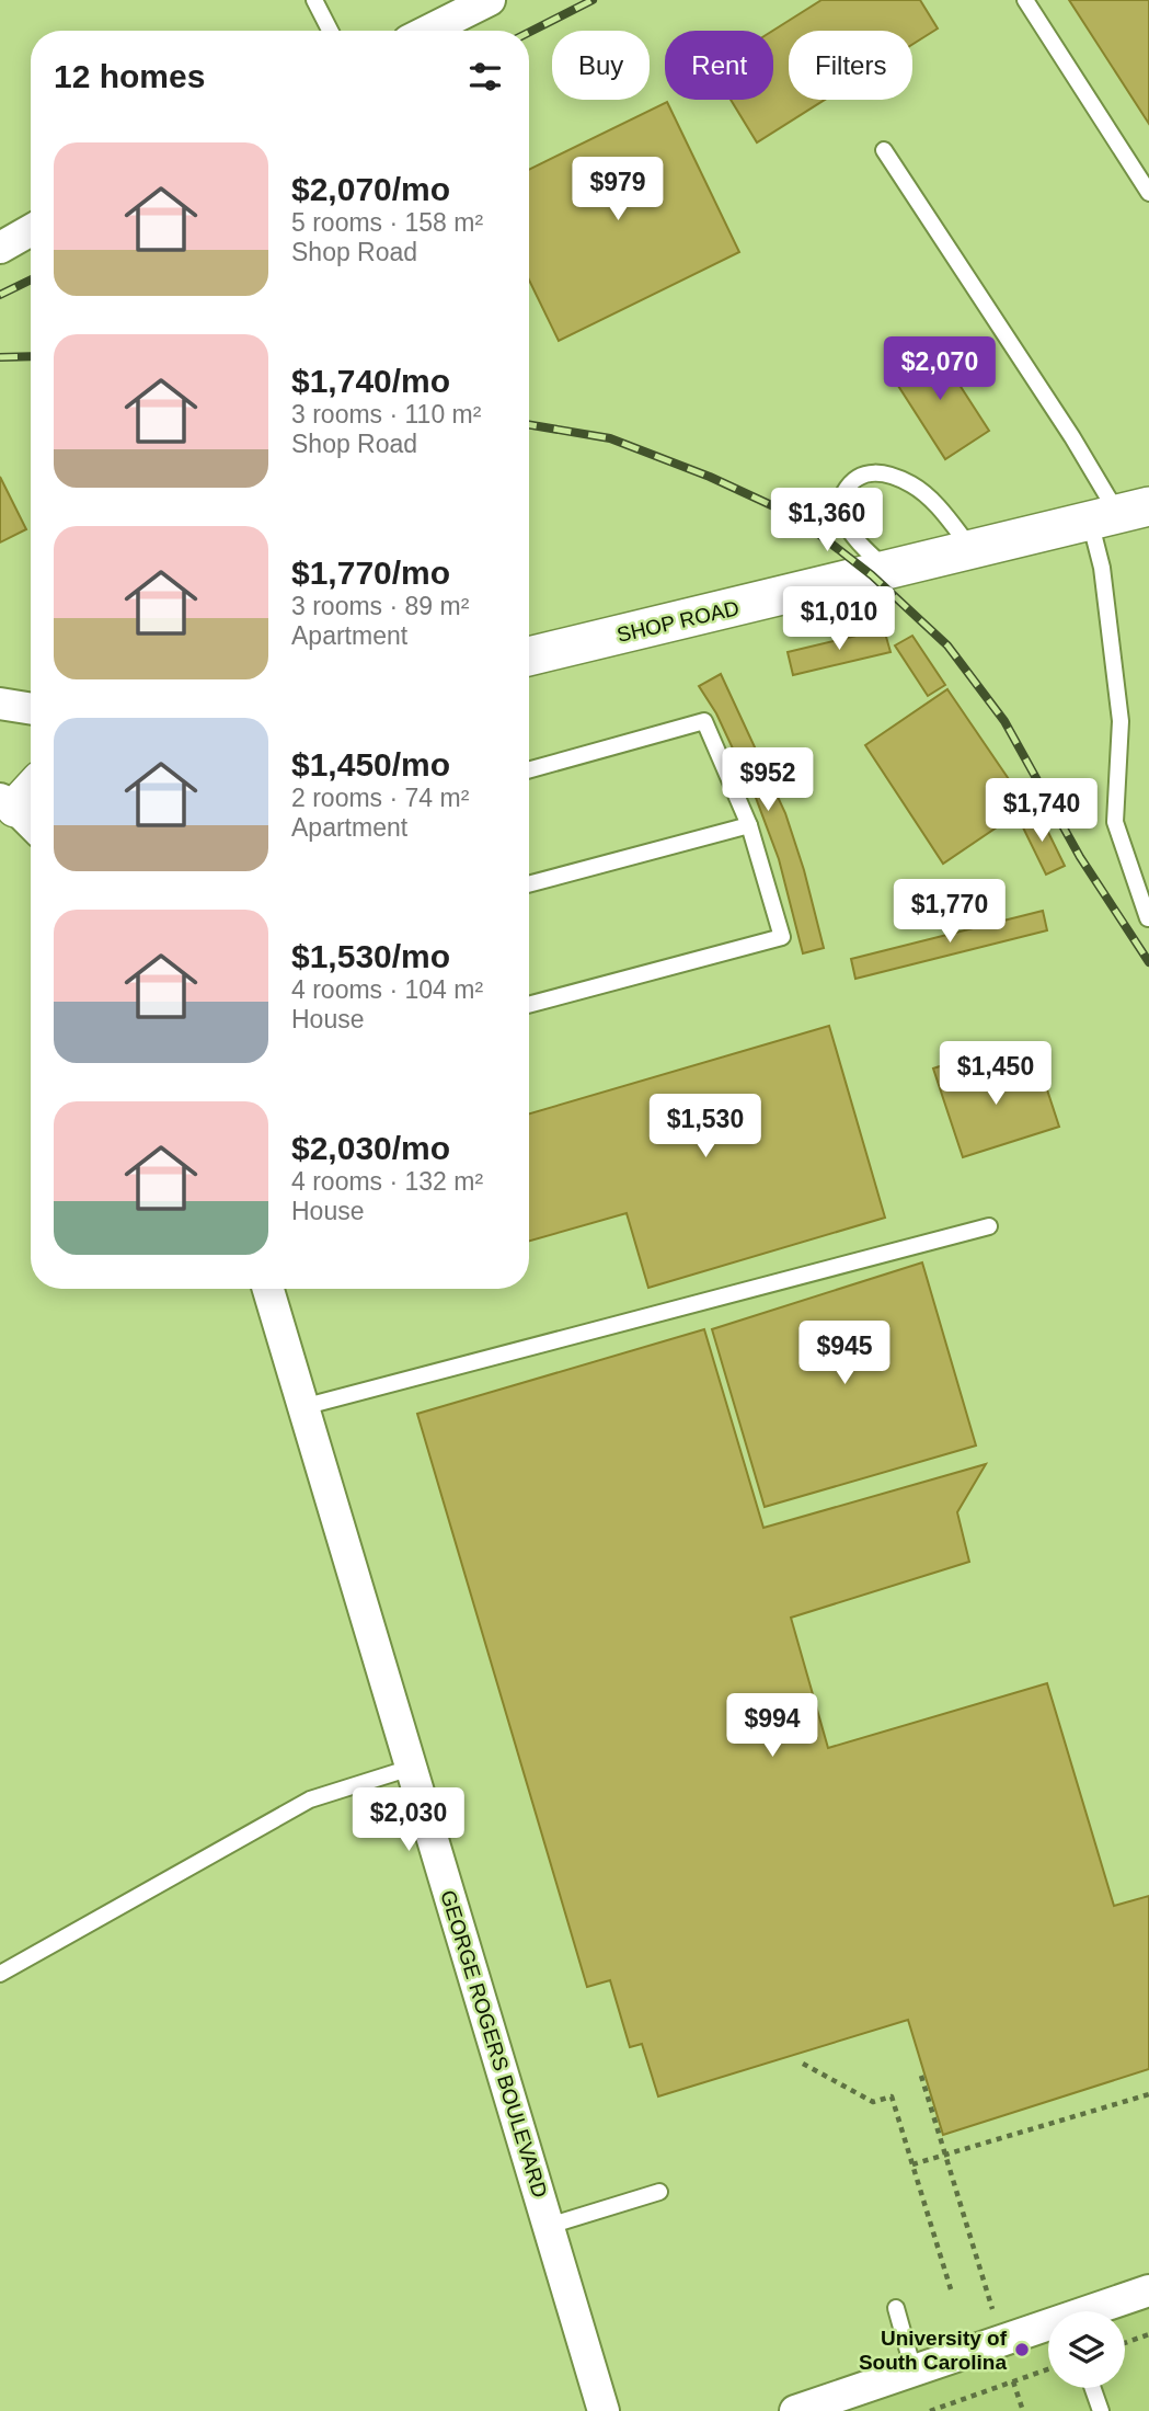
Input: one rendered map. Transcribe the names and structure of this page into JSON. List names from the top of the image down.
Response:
{
  "streets": {
    "street": ["SHOP ROAD", "GEORGE ROGERS BOULEVARD"]
  },
  "places": ["University of South Carolina"],
  "page": {
    "chip": ["Buy", "Rent", "Filters"],
    "heading": "12 homes",
    "list": [
      {
        "name": "$2,070/mo",
        "note": "5 rooms · 158 m² · Shop Road"
      },
      {
        "name": "$1,740/mo",
        "note": "3 rooms · 110 m² · Shop Road"
      },
      {
        "name": "$1,770/mo",
        "note": "3 rooms · 89 m² · Apartment"
      },
      {
        "name": "$1,450/mo",
        "note": "2 rooms · 74 m² · Apartment"
      },
      {
        "name": "$1,530/mo",
        "note": "4 rooms · 104 m² · House"
      },
      {
        "name": "$2,030/mo",
        "note": "4 rooms · 132 m² · House"
      }
    ],
    "price": [
      "$979",
      "$2,070",
      "$1,360",
      "$1,010",
      "$952",
      "$1,740",
      "$1,770",
      "$1,450",
      "$1,530",
      "$945",
      "$994",
      "$2,030"
    ]
  }
}
